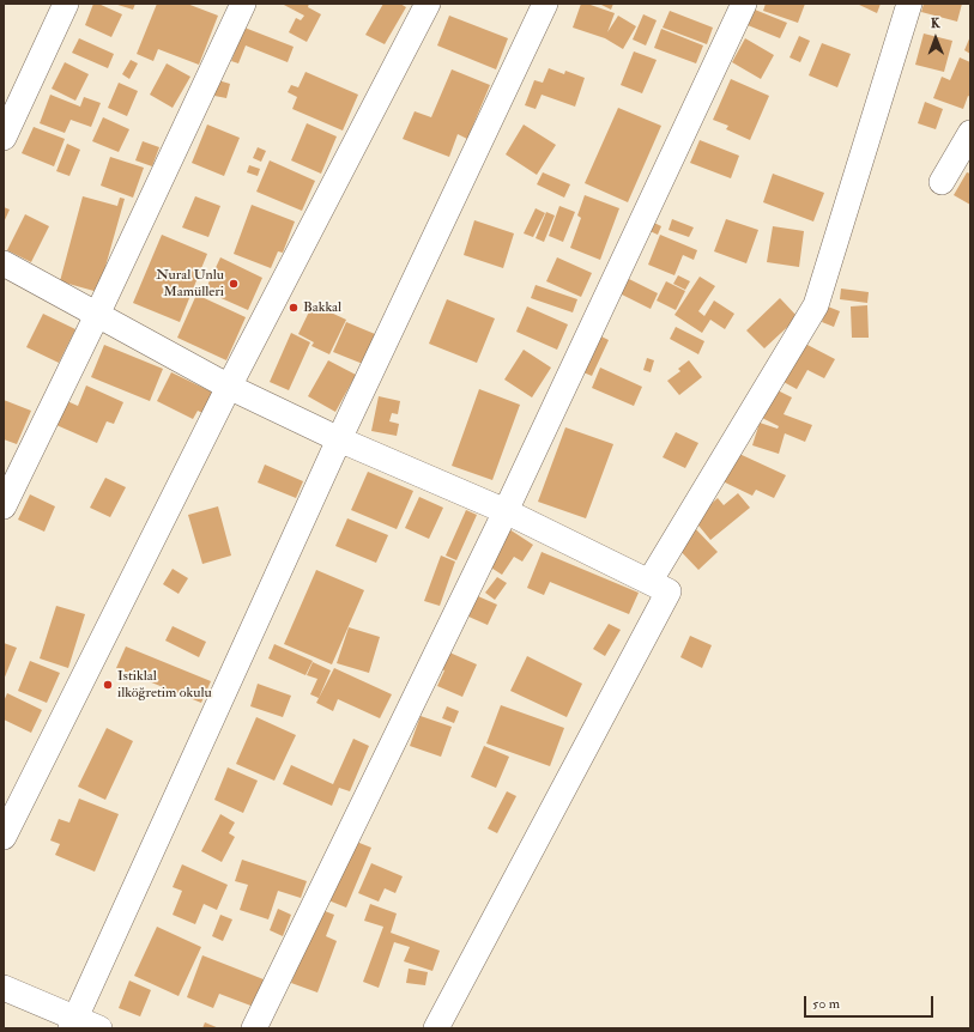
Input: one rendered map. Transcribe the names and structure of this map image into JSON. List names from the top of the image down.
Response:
{
  "places": ["Nural Unlu Mamülleri", "Bakkal", "Istiklal ilköğretim okulu"],
  "scale_bar": "50 m",
  "north": "top"
}
